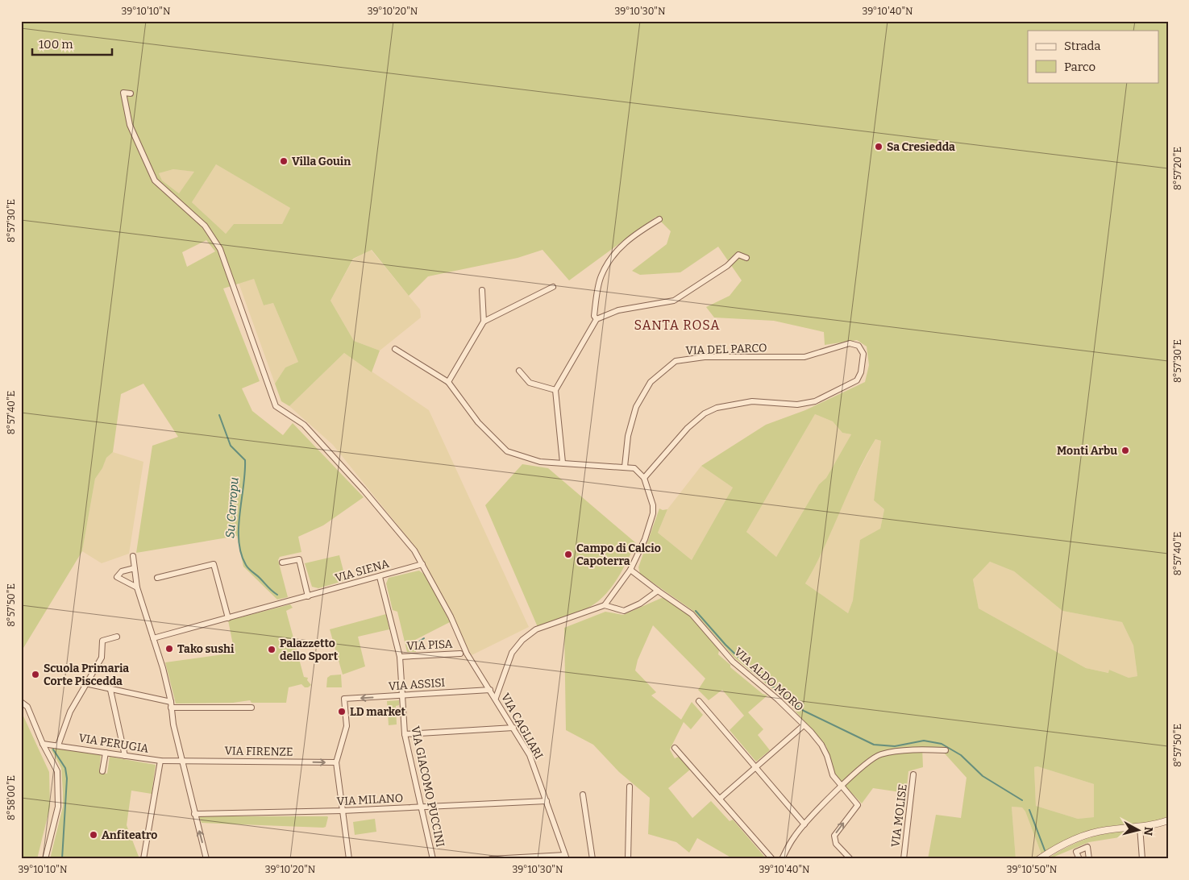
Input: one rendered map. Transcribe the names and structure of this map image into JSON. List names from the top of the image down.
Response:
{
  "streets": {
    "street": [
      "VIA DEL PARCO",
      "VIA SIENA",
      "VIA PISA",
      "VIA ALDO MORO",
      "VIA ASSISI",
      "VIA CAGLIARI",
      "VIA PERUGIA",
      "VIA FIRENZE",
      "VIA GIACOMO PUCCINI",
      "VIA MILANO",
      "VIA MOLISE"
    ]
  },
  "crossings": [
    ["VIA SIENA", "VIA CAGLIARI"],
    ["VIA SIENA", "VIA GIACOMO PUCCINI"],
    ["VIA PISA", "VIA GIACOMO PUCCINI"],
    ["VIA ASSISI", "VIA CAGLIARI"],
    ["VIA ASSISI", "VIA FIRENZE"],
    ["VIA ASSISI", "VIA GIACOMO PUCCINI"],
    ["VIA CAGLIARI", "VIA MILANO"],
    ["VIA PERUGIA", "VIA FIRENZE"],
    ["VIA GIACOMO PUCCINI", "VIA MILANO"]
  ],
  "one_way": ["VIA FIRENZE"],
  "districts": ["SANTA ROSA"],
  "water": ["Su Carropu"],
  "places": [
    "Sa Cresiedda",
    "Villa Gouin",
    "Monti Arbu",
    "Campo di Calcio Capoterra",
    "Tako sushi",
    "Palazzetto dello Sport",
    "Scuola Primaria Corte Piscedda",
    "LD market",
    "Anfiteatro"
  ],
  "legend": ["Strada", "Parco"],
  "scale_bar": "100 m",
  "north": "right",
  "coordinates": [
    "39°10'10\"N",
    "39°10'20\"N",
    "39°10'30\"N",
    "39°10'40\"N",
    "8°57'20\"E",
    "8°57'30\"E",
    "8°57'40\"E",
    "8°57'50\"E",
    "8°58'00\"E",
    "39°10'50\"N"
  ]
}
